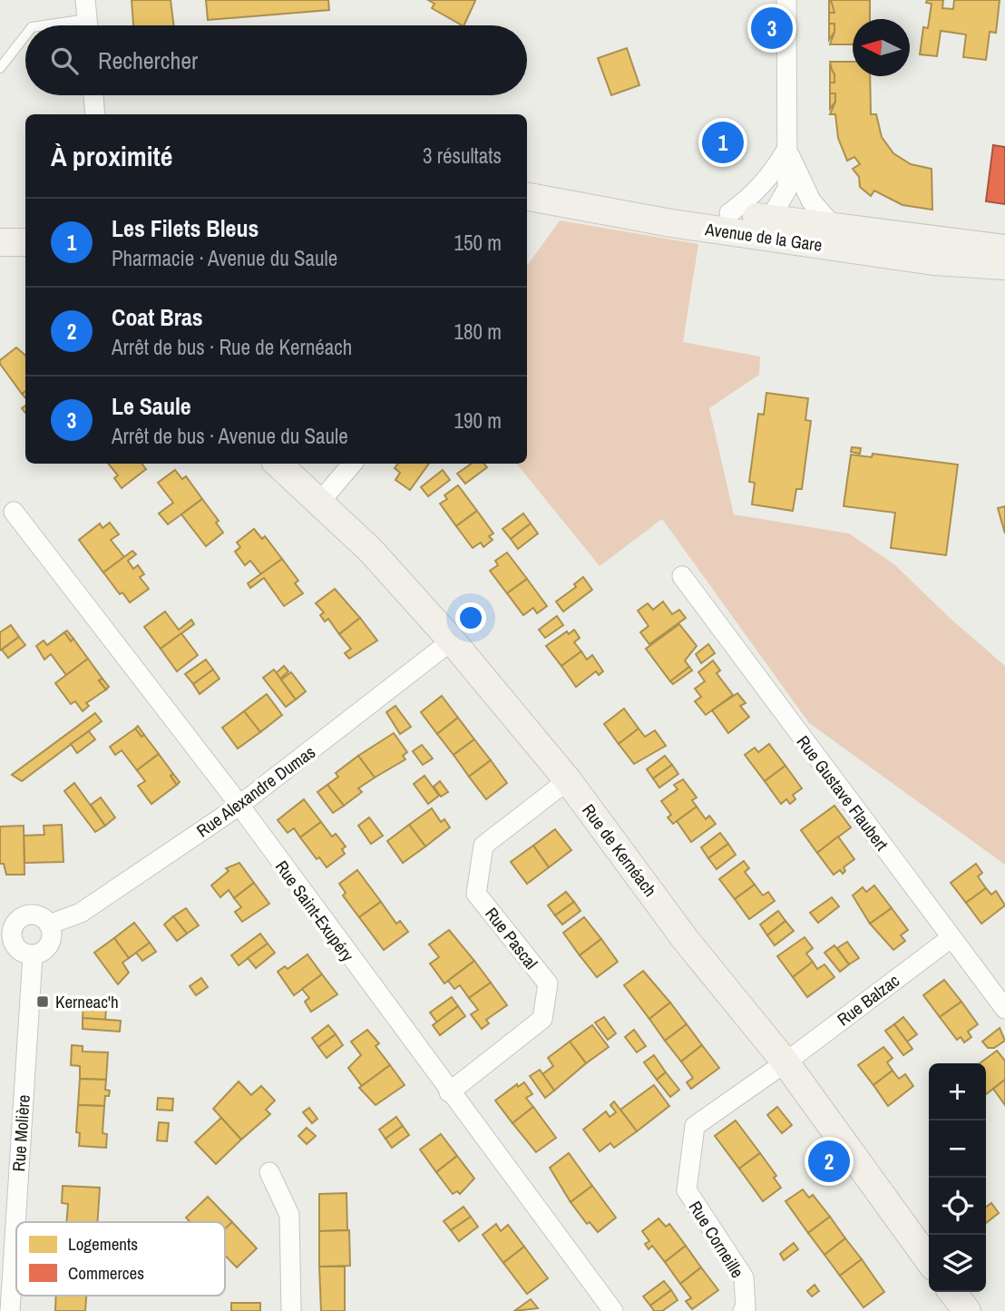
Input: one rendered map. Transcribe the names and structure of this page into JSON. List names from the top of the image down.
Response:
{
  "streets": {
    "main road": ["Avenue de la Gare", "Rue de Kernéach"],
    "street": [
      "Rue Alexandre Dumas",
      "Rue Gustave Flaubert",
      "Rue Saint-Exupéry",
      "Rue Pascal",
      "Rue Balzac",
      "Rue Molière",
      "Rue Corneille"
    ]
  },
  "crossings": [
    ["Rue Alexandre Dumas", "Rue de Kernéach"],
    ["Rue Alexandre Dumas", "Rue Saint-Exupéry"],
    ["Rue Alexandre Dumas", "Rue Molière"],
    ["Rue Gustave Flaubert", "Rue Balzac"],
    ["Rue de Kernéach", "Rue Pascal"],
    ["Rue de Kernéach", "Rue Balzac"],
    ["Rue de Kernéach", "Rue Corneille"],
    ["Rue Saint-Exupéry", "Rue Pascal"],
    ["Rue Balzac", "Rue Corneille"]
  ],
  "places": {
    "transit": ["Kerneac'h"]
  },
  "legend": ["Logements", "Commerces"],
  "north": "left",
  "page": {
    "pins": ["3", "1", "2"],
    "search": "Rechercher",
    "heading": ["À proximité", "3 résultats"],
    "list": [
      {
        "mark": "1",
        "name": "Les Filets Bleus",
        "note": "Pharmacie · Avenue du Saule",
        "value": "150 m"
      },
      {
        "mark": "2",
        "name": "Coat Bras",
        "note": "Arrêt de bus · Rue de Kernéach",
        "value": "180 m"
      },
      {
        "mark": "3",
        "name": "Le Saule",
        "note": "Arrêt de bus · Avenue du Saule",
        "value": "190 m"
      }
    ],
    "map_buttons": ["+", "−"]
  }
}
